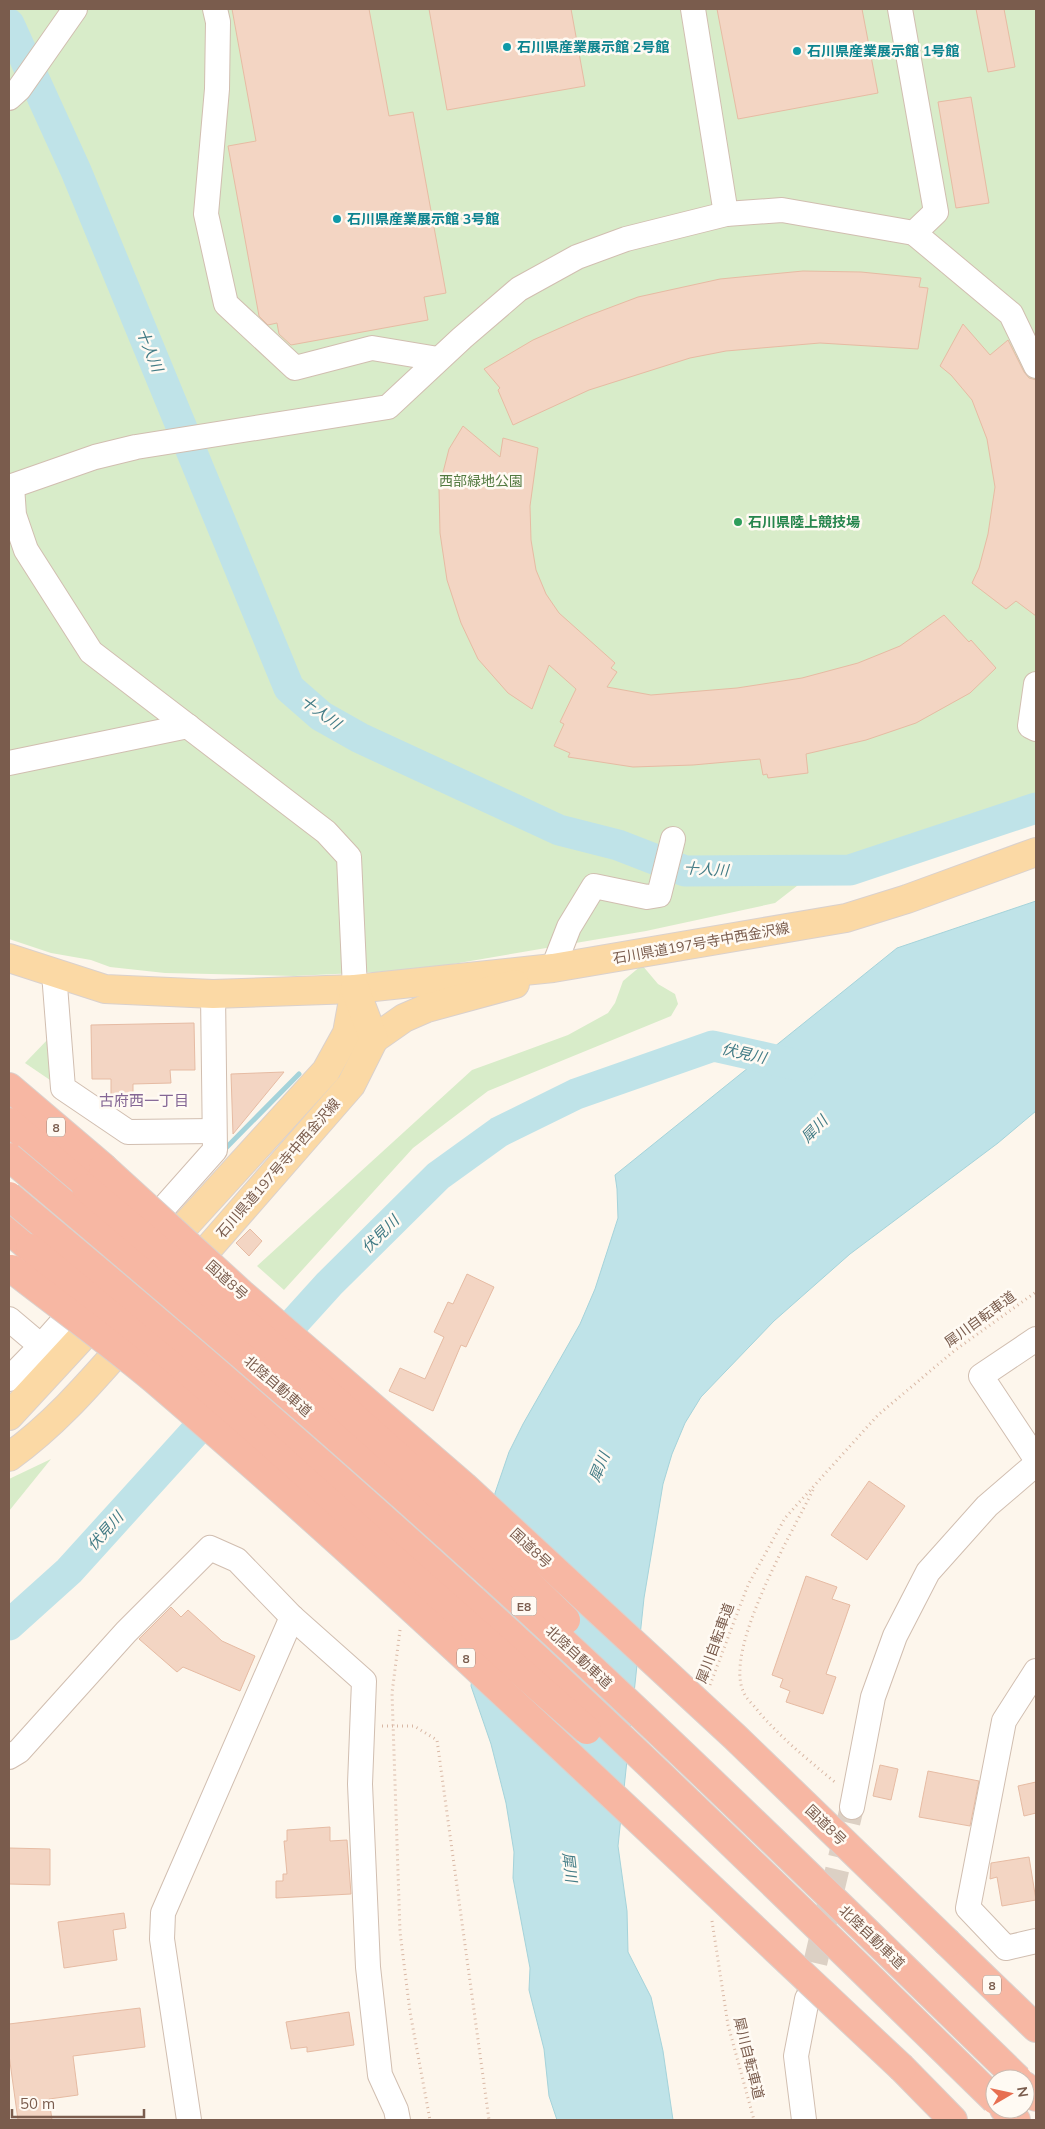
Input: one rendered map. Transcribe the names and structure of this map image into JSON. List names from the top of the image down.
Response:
{
  "streets": {
    "highway": [
      "8",
      "国道8号",
      "北陸自動車道",
      "E8"
    ],
    "main road": ["石川県道197号寺中西金沢線"],
    "path": ["犀川自転車道"]
  },
  "districts": ["古府西一丁目"],
  "water": ["十人川", "伏見川", "犀川"],
  "parks": ["西部緑地公園"],
  "places": [
    "石川県産業展示館 2号館",
    "石川県産業展示館 1号館",
    "石川県産業展示館 3号館",
    "石川県陸上競技場"
  ],
  "scale_bar": "50 m",
  "north": "right"
}
